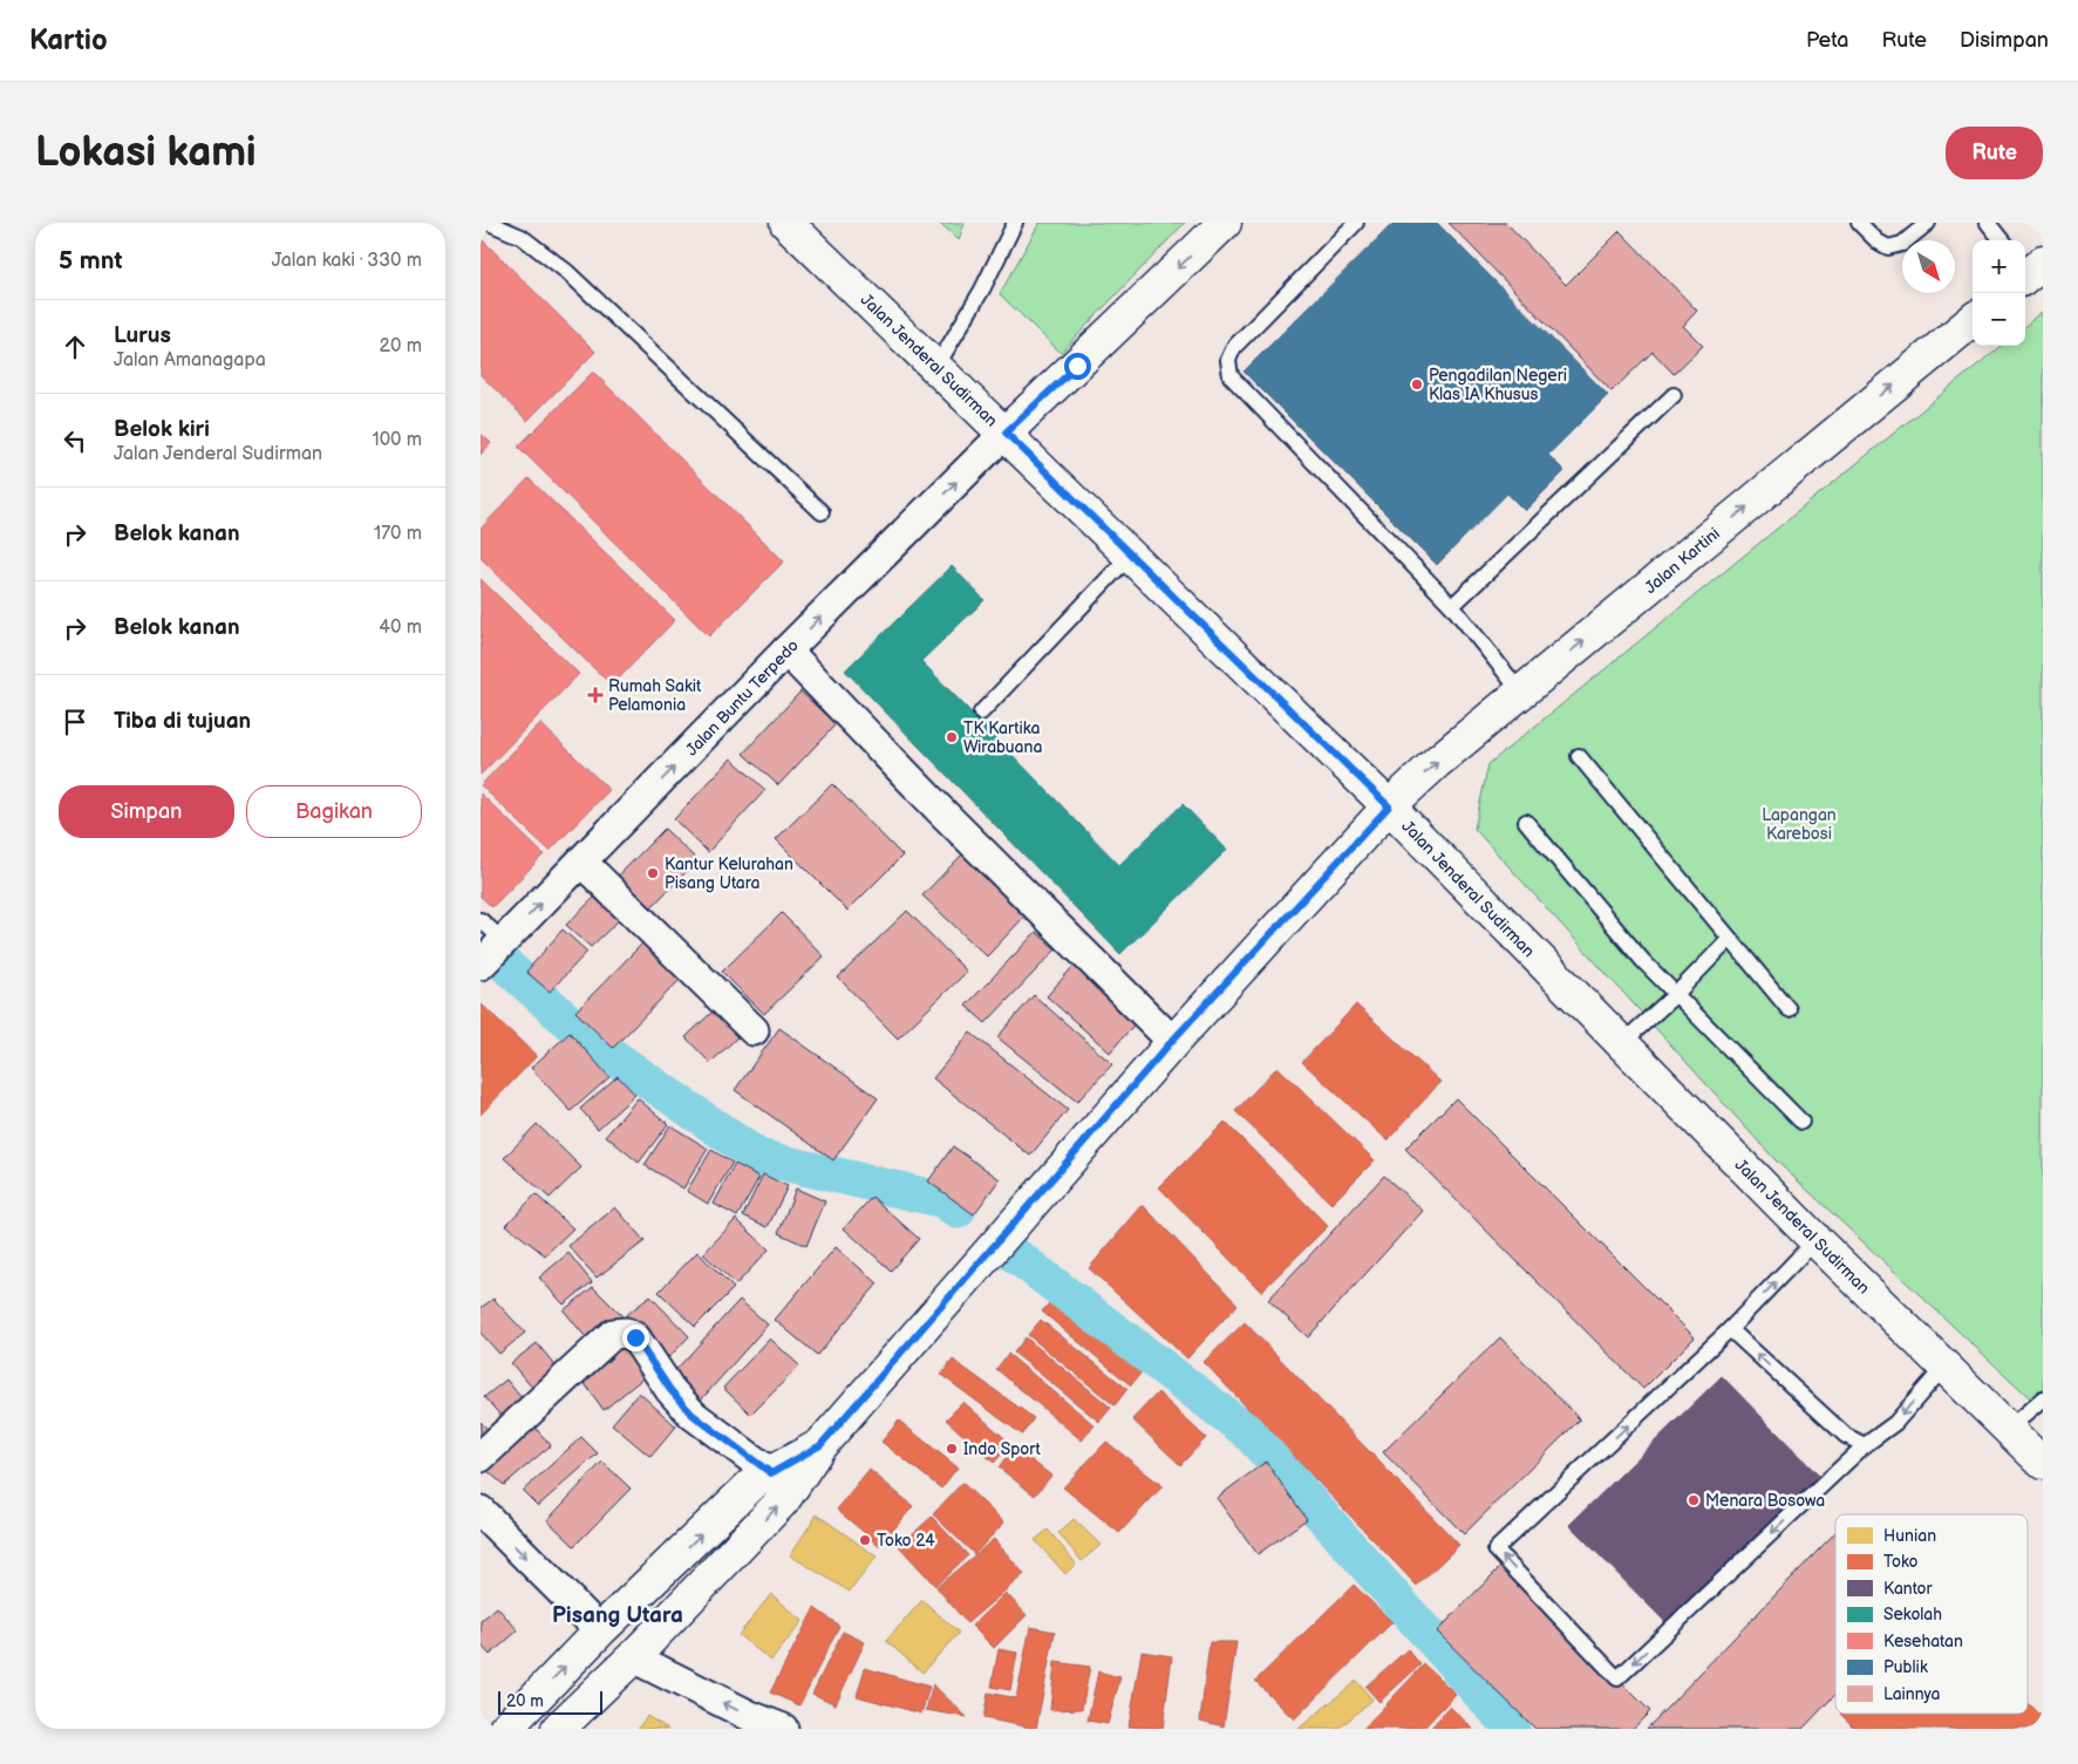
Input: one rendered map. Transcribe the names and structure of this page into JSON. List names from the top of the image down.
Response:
{
  "streets": {
    "main road": ["Jalan Jenderal Sudirman", "Jalan Kartini"],
    "street": ["Jalan Buntu Terpedo"]
  },
  "crossings": [
    ["Jalan Jenderal Sudirman", "Jalan Kartini"],
    ["Jalan Jenderal Sudirman", "Jalan Buntu Terpedo"]
  ],
  "one_way": ["Jalan Kartini", "Jalan Buntu Terpedo"],
  "districts": ["Pisang Utara"],
  "parks": ["Lapangan Karebosi"],
  "places": {
    "other": [
      "Pengadilan Negeri Klas IA Khusus",
      "TK Kartika Wirabuana",
      "Kantur Kelurahan Pisang Utara",
      "Indo Sport",
      "Menara Bosowa",
      "Toko 24"
    ],
    "health": ["Rumah Sakit Pelamonia"]
  },
  "legend": [
    "Hunian",
    "Toko",
    "Kantor",
    "Sekolah",
    "Kesehatan",
    "Publik",
    "Lainnya"
  ],
  "scale_bar": "20 m",
  "north": "bottom right",
  "page": {
    "header": "Kartio",
    "nav": ["Peta", "Rute", "Disimpan"],
    "buttons": [
      "Rute",
      ["Simpan", "Bagikan"]
    ],
    "title": "Lokasi kami",
    "heading": ["5 mnt", "Jalan kaki · 330 m"],
    "map_buttons": ["+", "−"],
    "list": [
      ["Lurus", "Jalan Amanagapa", "20 m"],
      ["Belok kiri", "Jalan Jenderal Sudirman", "100 m"],
      ["Belok kanan", "170 m"],
      ["Belok kanan", "40 m"],
      "Tiba di tujuan"
    ],
    "scale": "20 m"
  }
}
